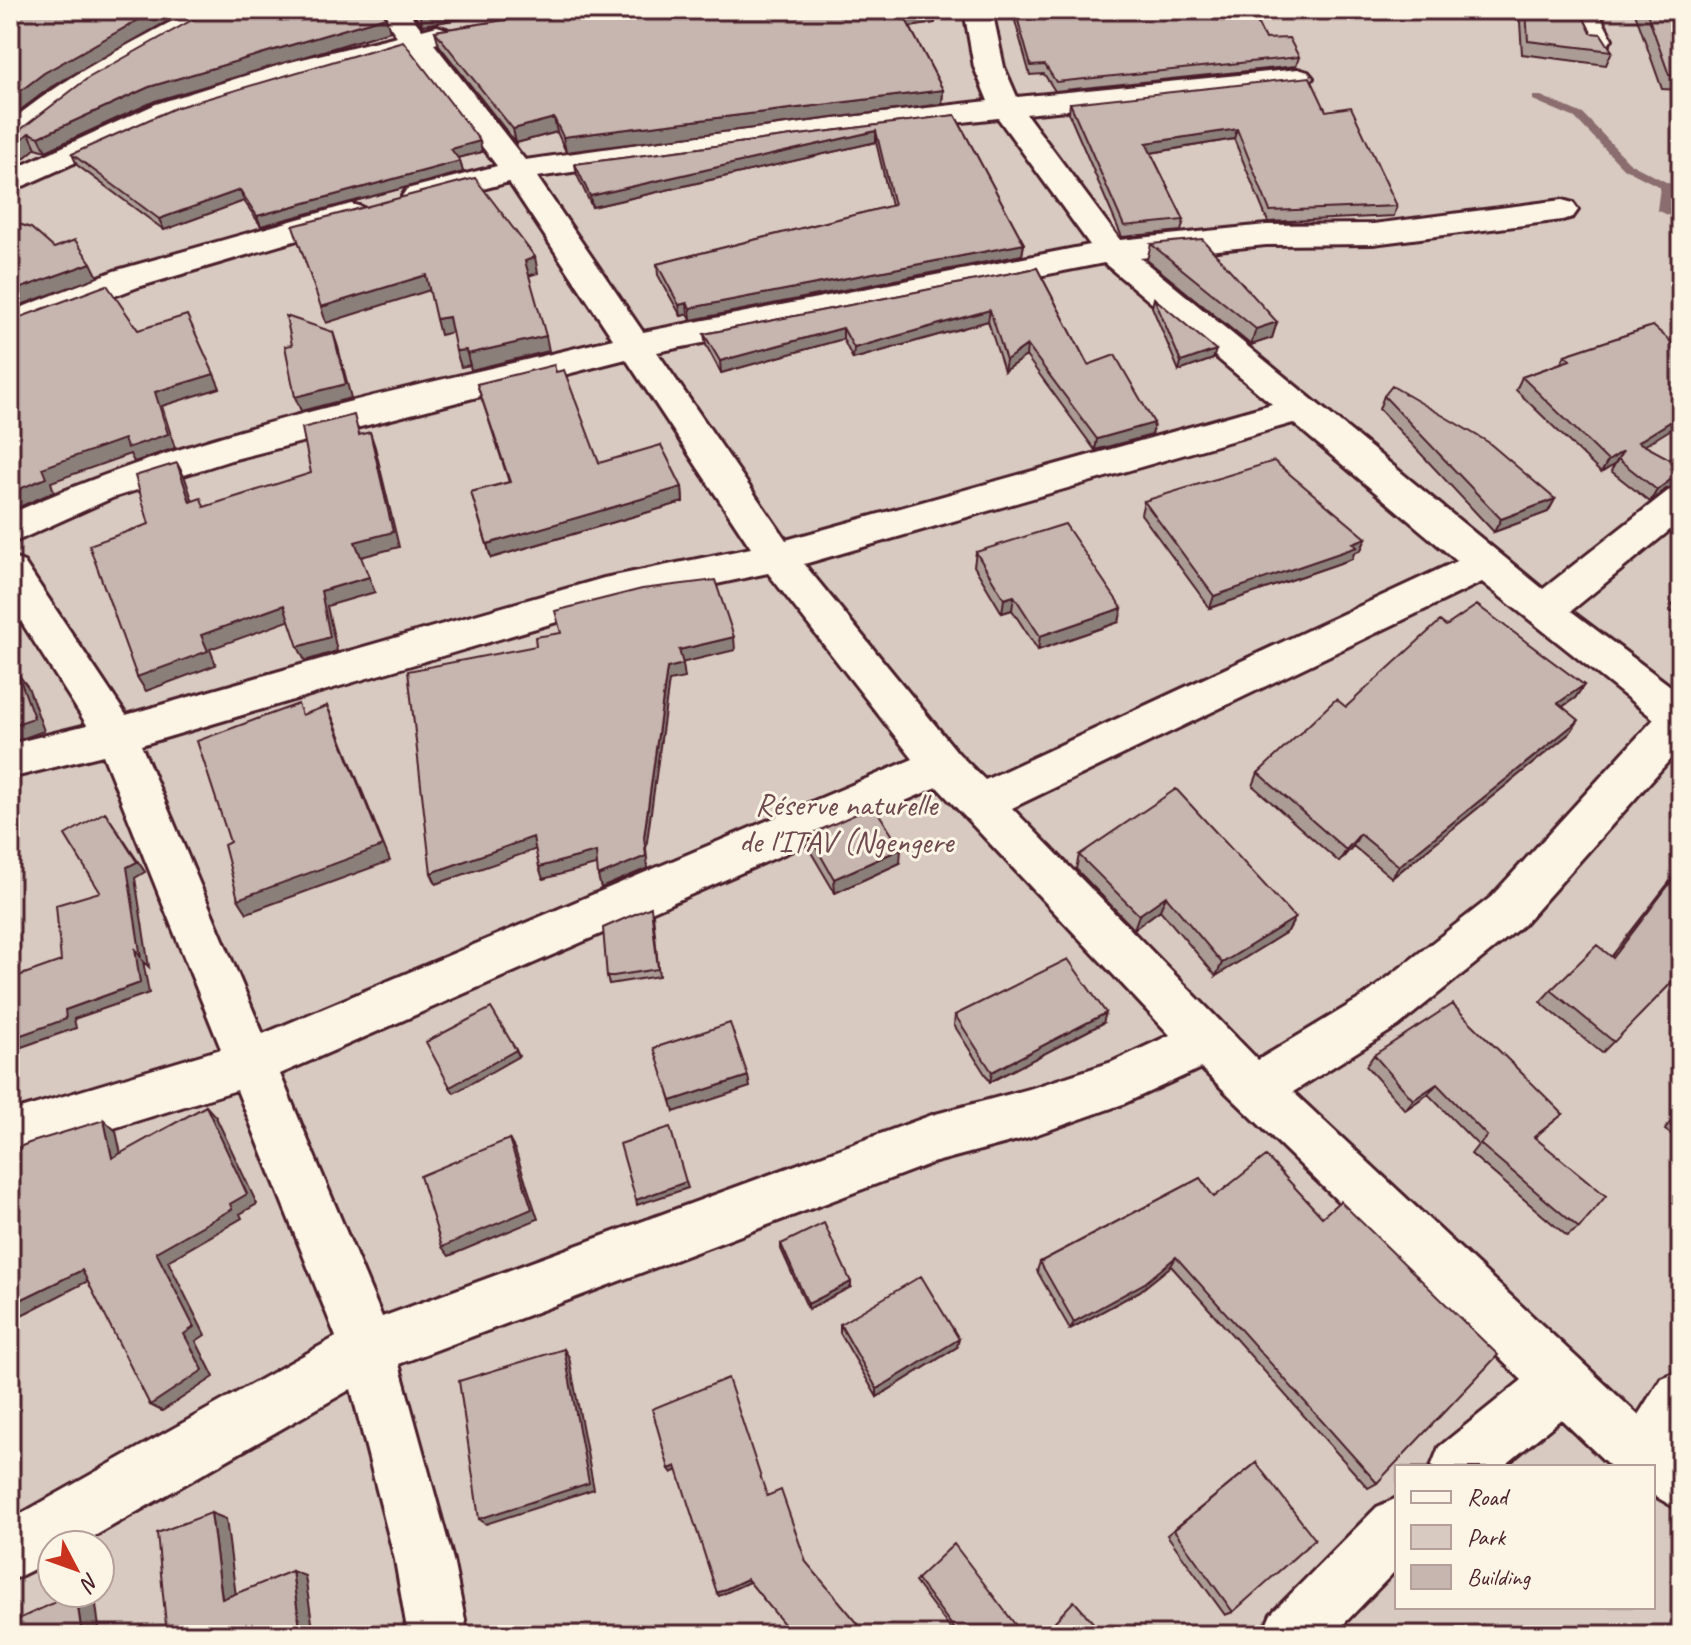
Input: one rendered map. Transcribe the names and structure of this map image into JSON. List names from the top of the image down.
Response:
{
  "parks": ["Réserve naturelle de l'ITAV (Ngengere"],
  "legend": ["Road", "Park", "Building"],
  "north": "bottom right"
}
